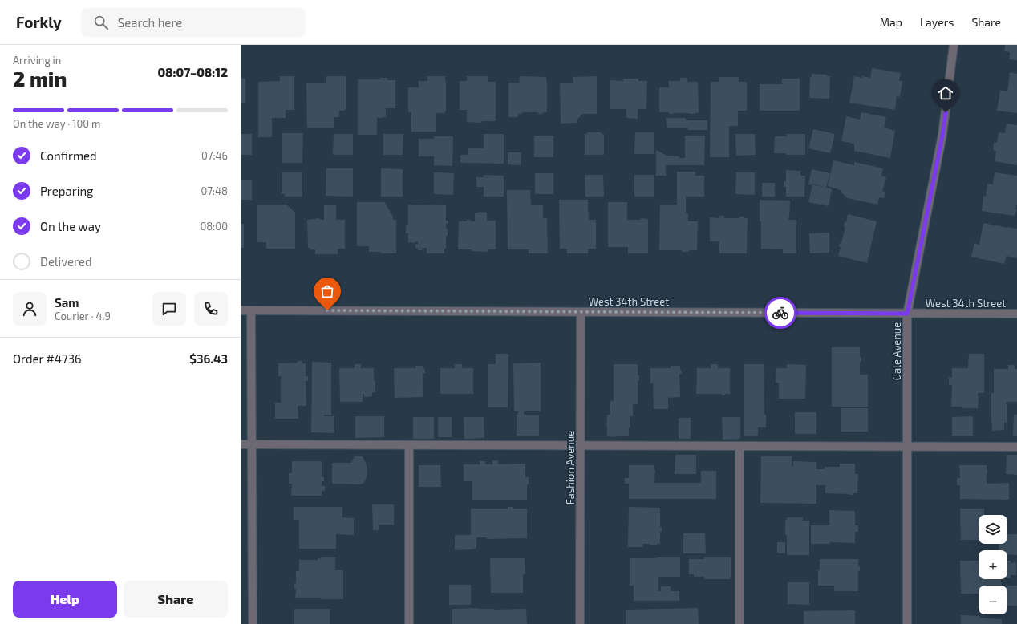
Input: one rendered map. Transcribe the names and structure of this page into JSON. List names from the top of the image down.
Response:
{
  "streets": {
    "street": ["West 34th Street", "Gale Avenue", "Fashion Avenue"]
  },
  "crossings": [
    ["West 34th Street", "Gale Avenue"],
    ["West 34th Street", "Fashion Avenue"]
  ],
  "page": {
    "header": "Forkly",
    "search": "Search here",
    "nav": ["Map", "Layers", "Share"],
    "heading": ["2 min", "Arriving in", "08:07–08:12"],
    "panel": [
      "Sam",
      "Courier · 4.9",
      "Order #4736",
      "$36.43"
    ],
    "bar": "On the way · 100 m",
    "list": [
      ["Confirmed", "07:46"],
      ["Preparing", "07:48"],
      ["On the way", "08:00"],
      "Delivered"
    ],
    "map_buttons": ["+", "−"],
    "buttons": ["Help", "Share"]
  }
}
